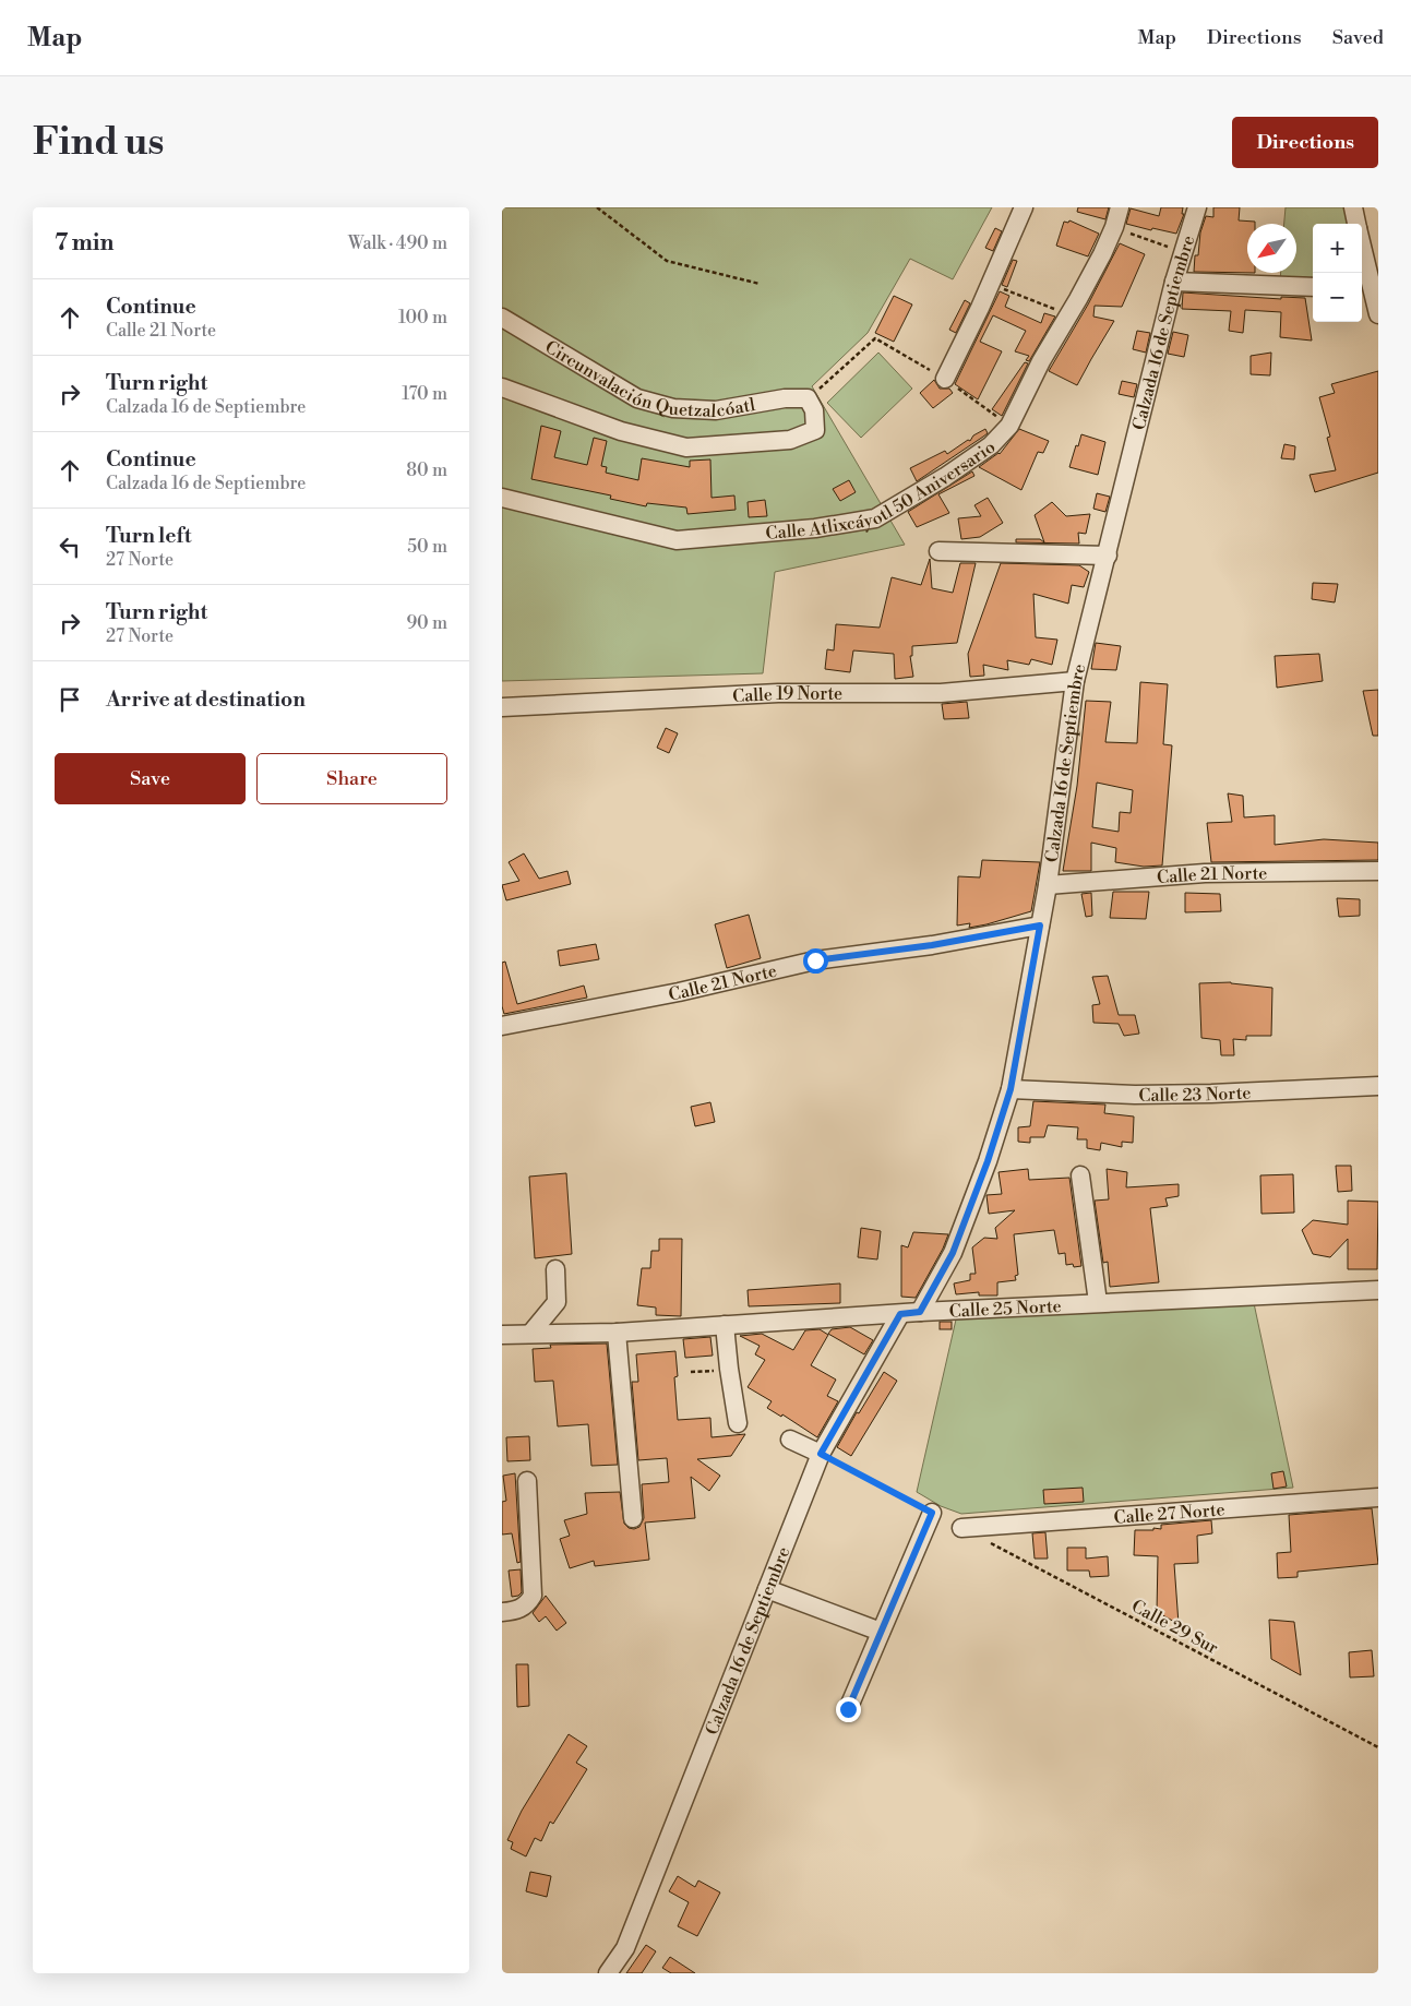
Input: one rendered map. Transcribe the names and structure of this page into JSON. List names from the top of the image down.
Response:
{
  "streets": {
    "street": [
      "Calzada 16 de Septiembre",
      "Circunvalación Quetzalcóatl",
      "Calle Atlixcáyotl 50 Aniversario",
      "Calle 19 Norte",
      "Calle 21 Norte",
      "Calle 23 Norte",
      "Calle 25 Norte",
      "Calle 27 Norte"
    ],
    "path": ["Calle 29 Sur"]
  },
  "crossings": [
    ["Calzada 16 de Septiembre", "Calle 19 Norte"],
    ["Calzada 16 de Septiembre", "Calle 21 Norte"],
    ["Calzada 16 de Septiembre", "Calle 23 Norte"],
    ["Calzada 16 de Septiembre", "Calle 25 Norte"]
  ],
  "north": "bottom left",
  "page": {
    "header": "Map",
    "nav": ["Map", "Directions", "Saved"],
    "buttons": [
      "Directions",
      ["Save", "Share"]
    ],
    "title": "Find us",
    "heading": ["7 min", "Walk · 490 m"],
    "map_buttons": ["+", "−"],
    "list": [
      ["Continue", "Calle 21 Norte", "100 m"],
      ["Turn right", "Calzada 16 de Septiembre", "170 m"],
      ["Continue", "Calzada 16 de Septiembre", "80 m"],
      ["Turn left", "27 Norte", "50 m"],
      ["Turn right", "27 Norte", "90 m"],
      "Arrive at destination"
    ]
  }
}
